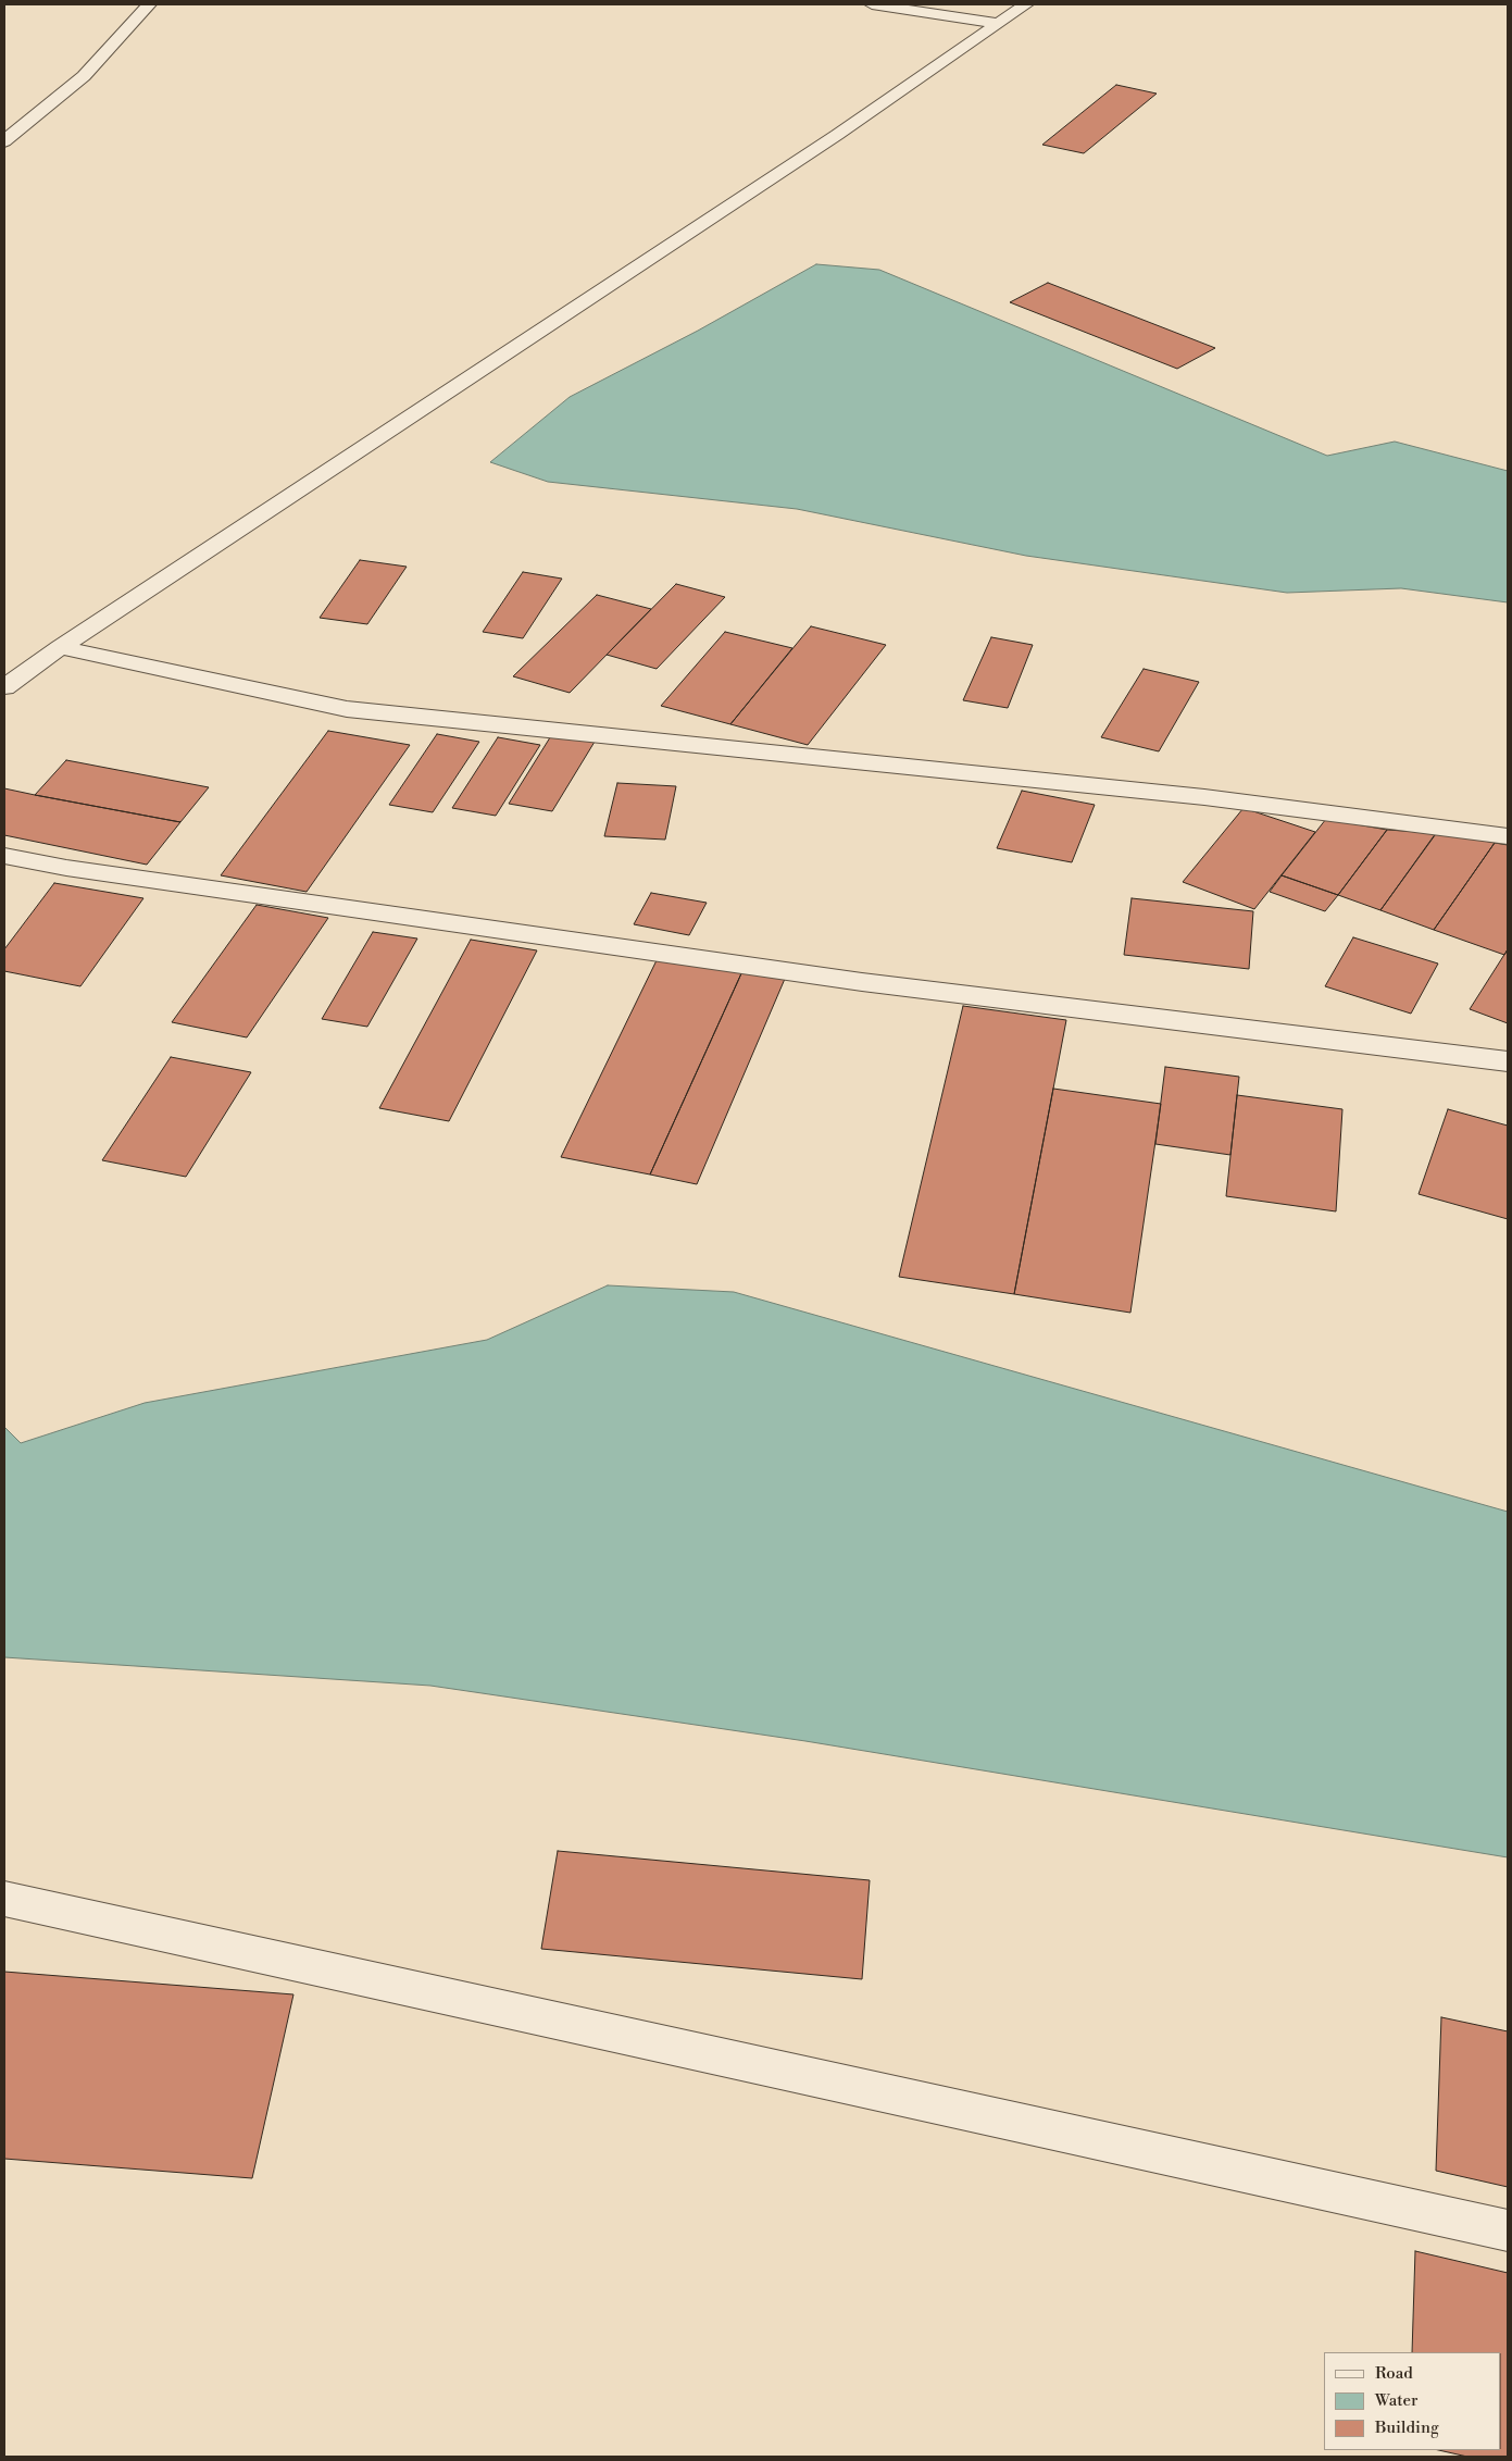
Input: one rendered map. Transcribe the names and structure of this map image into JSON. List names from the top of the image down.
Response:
{
  "legend": ["Road", "Water", "Building"]
}
